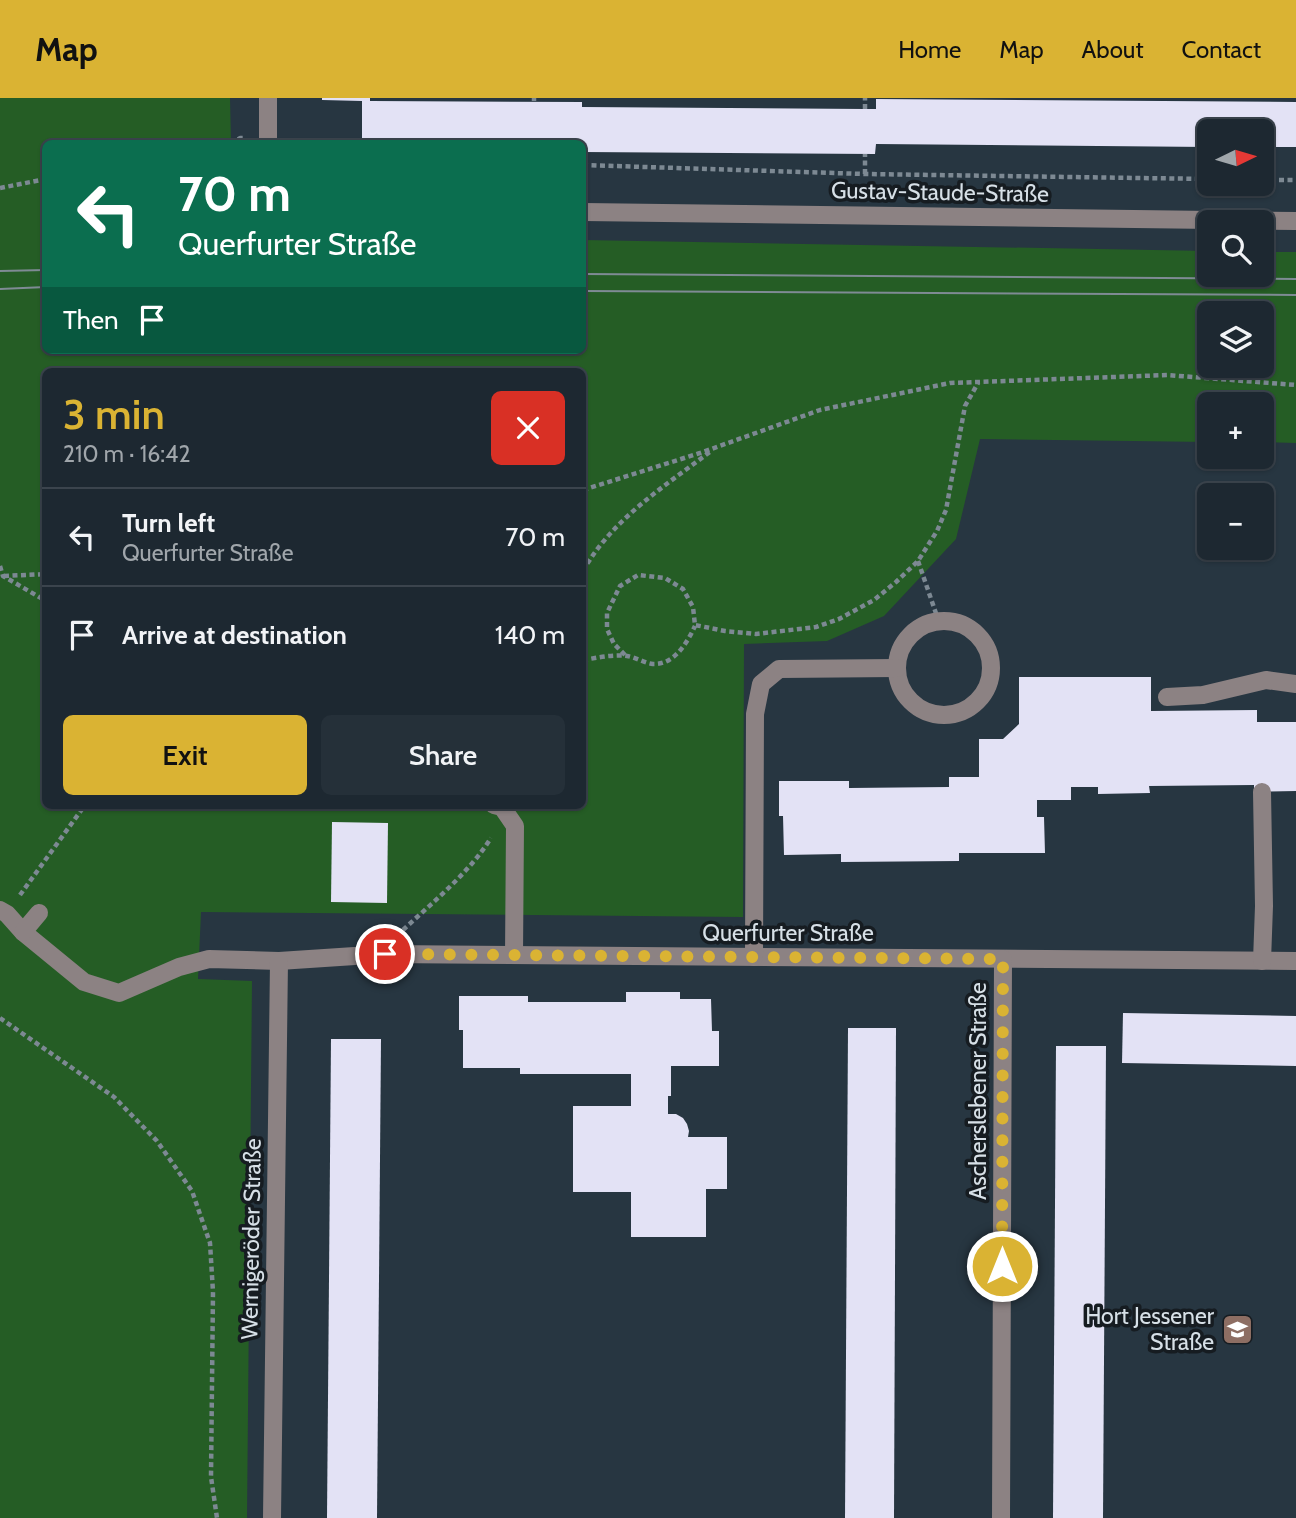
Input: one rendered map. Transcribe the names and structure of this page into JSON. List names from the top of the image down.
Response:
{
  "streets": {
    "street": [
      "Gustav-Staude-Straße",
      "Querfurter Straße",
      "Ascherslebener Straße",
      "Wernigeröder Straße"
    ]
  },
  "crossings": [
    ["Querfurter Straße", "Ascherslebener Straße"],
    ["Querfurter Straße", "Wernigeröder Straße"]
  ],
  "places": {
    "school or university": ["Hort Jessener Straße"]
  },
  "north": "right",
  "page": {
    "header": "Map",
    "nav": [
      "Home",
      "Map",
      "About",
      "Contact"
    ],
    "map_buttons": ["+", "−"],
    "turn": ["70 m", "Querfurter Straße"],
    "then": "Then",
    "heading": ["3 min", "210 m · 16:42"],
    "list": [
      {
        "name": "Turn left",
        "note": "Querfurter Straße",
        "value": "70 m"
      },
      {
        "name": "Arrive at destination",
        "value": "140 m"
      }
    ],
    "buttons": ["Exit", "Share"]
  }
}
